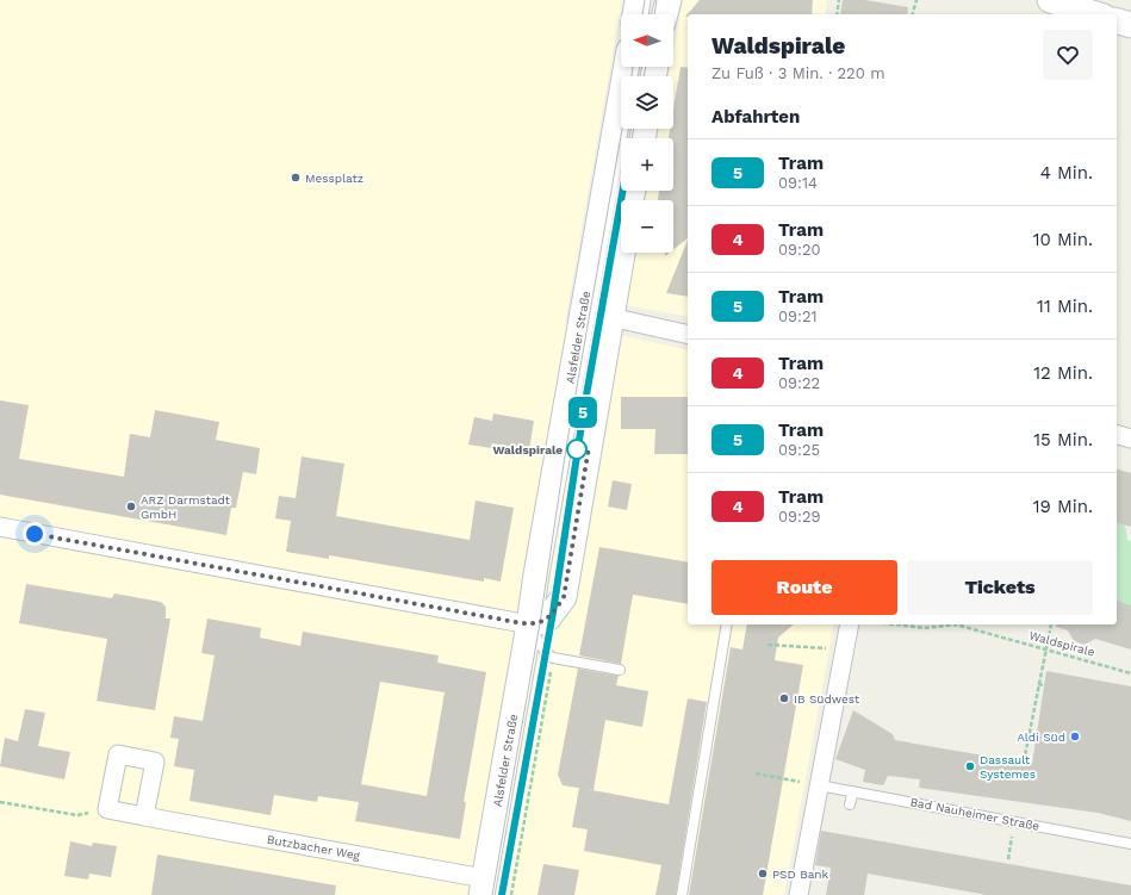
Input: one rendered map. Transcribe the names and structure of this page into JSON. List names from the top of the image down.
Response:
{
  "streets": {
    "street": ["Alsfelder Straße", "Butzbacher Weg"],
    "lane": ["Bad Nauheimer Straße"],
    "path": ["Waldspirale"]
  },
  "crossings": [
    ["Alsfelder Straße", "Butzbacher Weg"]
  ],
  "places": [
    "Messplatz",
    "Waldspirale",
    "ARZ Darmstadt GmbH",
    "IB Südwest",
    "Aldi Süd",
    "Dassault Systemes",
    "PSD Bank"
  ],
  "lines": ["tram line 5"],
  "north": "left",
  "page": {
    "on_map": "5",
    "map_buttons": ["+", "−"],
    "heading": [
      ["Waldspirale", "Zu Fuß · 3 Min. · 220 m"],
      "Abfahrten"
    ],
    "list": [
      {
        "mark": "5",
        "name": "Tram",
        "note": "09:14",
        "value": "4 Min."
      },
      {
        "mark": "4",
        "name": "Tram",
        "note": "09:20",
        "value": "10 Min."
      },
      {
        "mark": "5",
        "name": "Tram",
        "note": "09:21",
        "value": "11 Min."
      },
      {
        "mark": "4",
        "name": "Tram",
        "note": "09:22",
        "value": "12 Min."
      },
      {
        "mark": "5",
        "name": "Tram",
        "note": "09:25",
        "value": "15 Min."
      },
      {
        "mark": "4",
        "name": "Tram",
        "note": "09:29",
        "value": "19 Min."
      }
    ],
    "buttons": ["Route", "Tickets"]
  }
}
